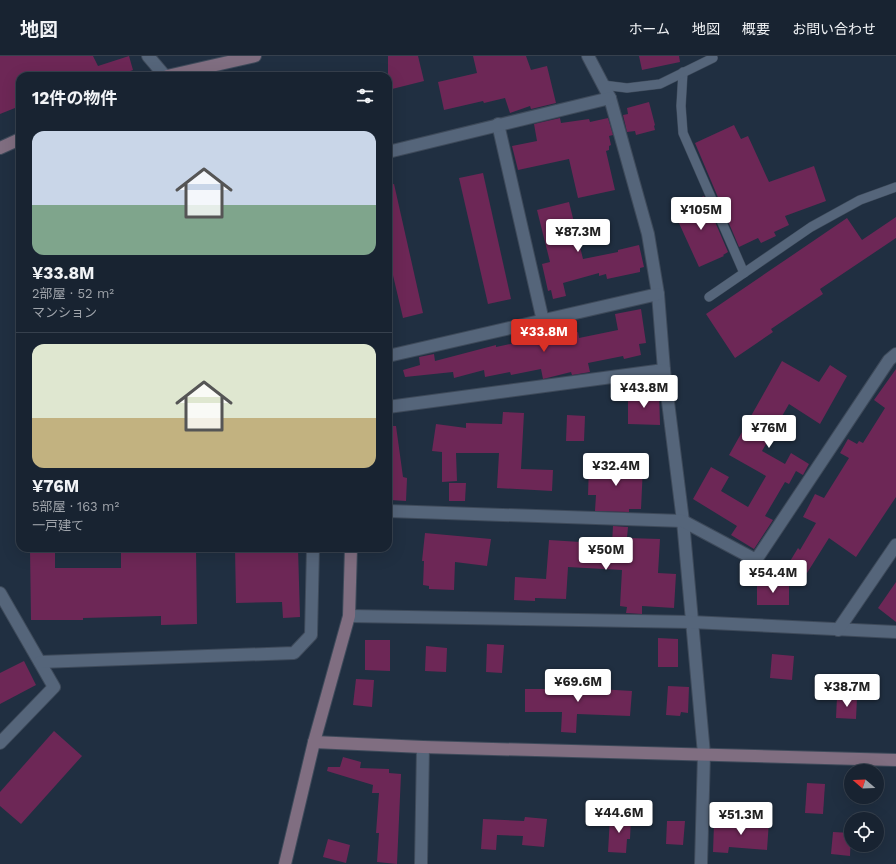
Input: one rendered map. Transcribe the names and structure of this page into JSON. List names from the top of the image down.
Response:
{
  "north": "left",
  "page": {
    "header": "地図",
    "nav": [
      "ホーム",
      "地図",
      "概要",
      "お問い合わせ"
    ],
    "heading": "12件の物件",
    "list": [
      {
        "name": "¥33.8M",
        "note": "2部屋 · 52 m² · マンション"
      },
      {
        "name": "¥76M",
        "note": "5部屋 · 163 m² · 一戸建て"
      }
    ],
    "price": [
      "¥105M",
      "¥87.3M",
      "¥33.8M",
      "¥43.8M",
      "¥76M",
      "¥32.4M",
      "¥50M",
      "¥54.4M",
      "¥69.6M",
      "¥38.7M",
      "¥44.6M",
      "¥51.3M"
    ]
  }
}
